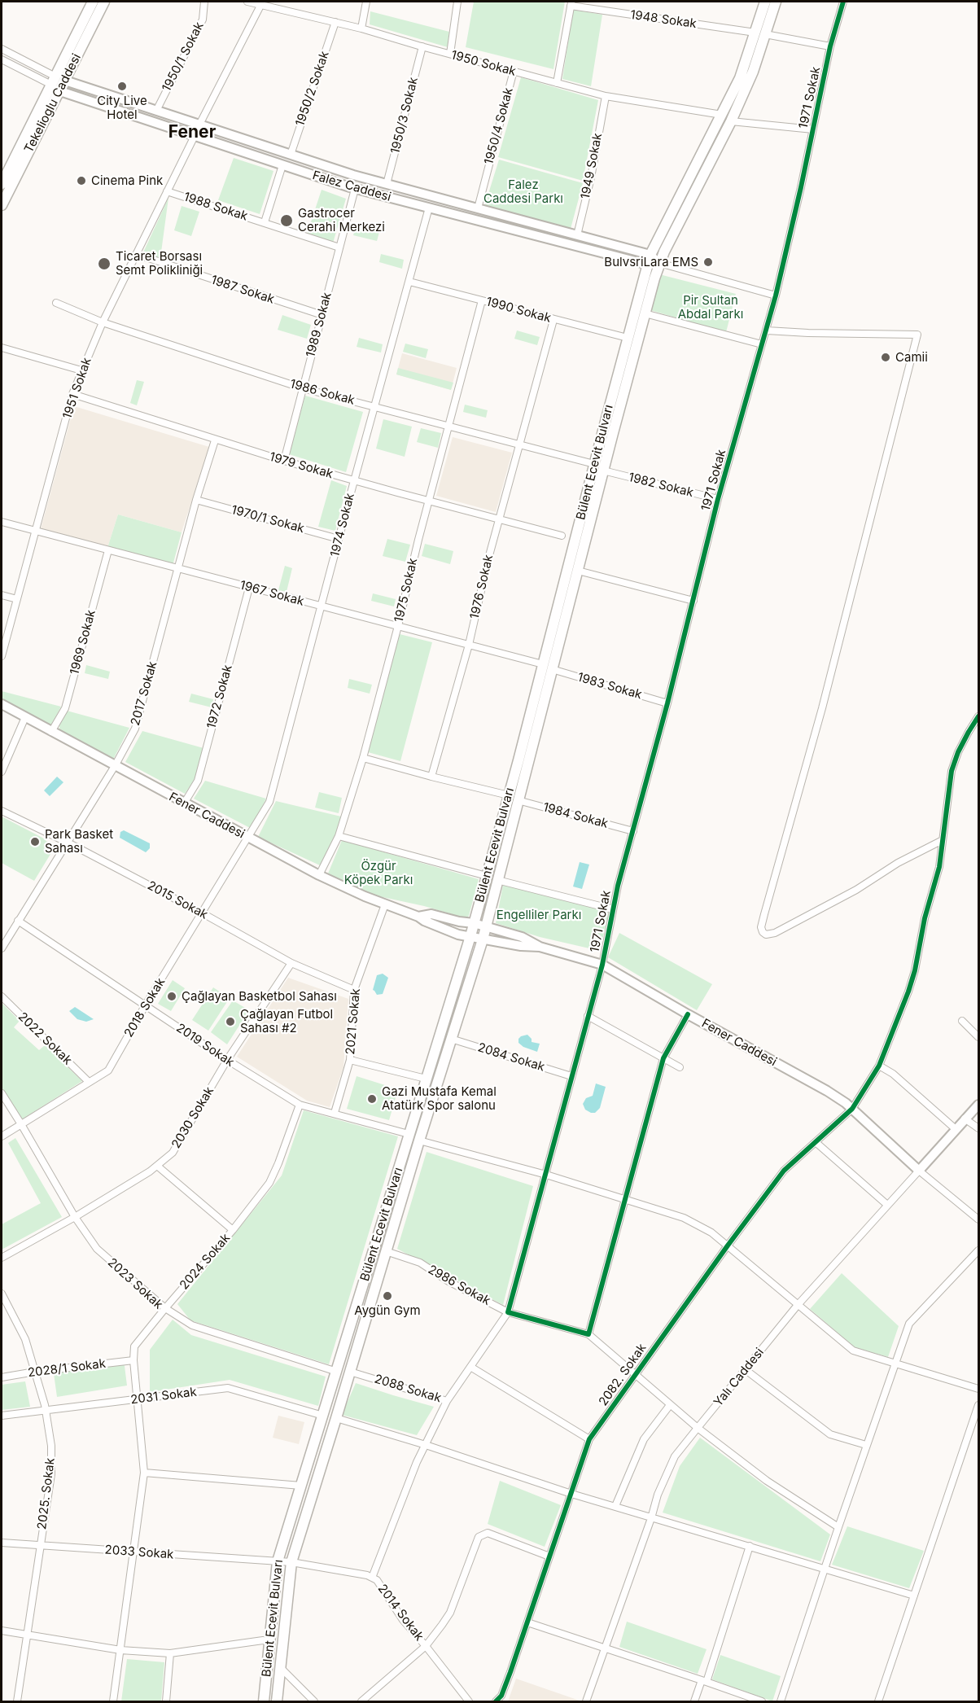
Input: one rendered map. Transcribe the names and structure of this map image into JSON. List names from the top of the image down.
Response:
{
  "streets": {
    "main road": ["Tekelioglu Caddesi", "Bülent Ecevit Bulvarı"],
    "street": [
      "1948 Sokak",
      "1950/1 Sokak",
      "1950 Sokak",
      "1950/2 Sokak",
      "1971 Sokak",
      "1950/3 Sokak",
      "1950/4 Sokak",
      "1949 Sokak",
      "Falez Caddesi",
      "1988 Sokak",
      "1987 Sokak",
      "1990 Sokak",
      "1989 Sokak",
      "1951 Sokak",
      "1986 Sokak",
      "1979 Sokak",
      "1982 Sokak",
      "1970/1 Sokak",
      "1974 Sokak",
      "1976 Sokak",
      "1975 Sokak",
      "1967 Sokak",
      "1969 Sokak",
      "1983 Sokak",
      "2017 Sokak",
      "1972 Sokak",
      "Fener Caddesi",
      "1984 Sokak",
      "2015 Sokak",
      "2018 Sokak",
      "2021 Sokak",
      "2022 Sokak",
      "2019 Sokak",
      "2084 Sokak",
      "2030 Sokak",
      "2024 Sokak",
      "2023 Sokak",
      "2986 Sokak",
      "2028/1 Sokak",
      "2082. Sokak",
      "Yalı Caddesi",
      "2088 Sokak",
      "2031 Sokak",
      "2025. Sokak",
      "2033 Sokak",
      "2014 Sokak"
    ]
  },
  "crossings": [
    ["1948 Sokak", "1971 Sokak"],
    ["1948 Sokak", "Bülent Ecevit Bulvarı"],
    ["1950/1 Sokak", "Falez Caddesi"],
    ["1950 Sokak", "1950/2 Sokak"],
    ["1950 Sokak", "1950/3 Sokak"],
    ["1950 Sokak", "1950/4 Sokak"],
    ["1950 Sokak", "1949 Sokak"],
    ["1950 Sokak", "Bülent Ecevit Bulvarı"],
    ["1950/2 Sokak", "Falez Caddesi"],
    ["1971 Sokak", "1982 Sokak"],
    ["1971 Sokak", "1983 Sokak"],
    ["1971 Sokak", "Fener Caddesi"],
    ["1971 Sokak", "1984 Sokak"],
    ["1971 Sokak", "2084 Sokak"],
    ["1971 Sokak", "2986 Sokak"],
    ["Tekelioglu Caddesi", "Falez Caddesi"],
    ["1950/3 Sokak", "Falez Caddesi"],
    ["1950/4 Sokak", "Falez Caddesi"],
    ["1949 Sokak", "Falez Caddesi"],
    ["Falez Caddesi", "1988 Sokak"],
    ["Falez Caddesi", "1989 Sokak"],
    ["Falez Caddesi", "1951 Sokak"],
    ["Falez Caddesi", "Bülent Ecevit Bulvarı"],
    ["Falez Caddesi", "1974 Sokak"],
    ["1988 Sokak", "1989 Sokak"],
    ["1988 Sokak", "1951 Sokak"],
    ["1987 Sokak", "1989 Sokak"],
    ["1987 Sokak", "1951 Sokak"],
    ["1990 Sokak", "Bülent Ecevit Bulvarı"],
    ["1990 Sokak", "1974 Sokak"],
    ["1990 Sokak", "1976 Sokak"],
    ["1990 Sokak", "1975 Sokak"],
    ["1989 Sokak", "1986 Sokak"],
    ["1989 Sokak", "1979 Sokak"],
    ["1951 Sokak", "1986 Sokak"],
    ["1951 Sokak", "1979 Sokak"],
    ["1951 Sokak", "1967 Sokak"],
    ["1986 Sokak", "Bülent Ecevit Bulvarı"],
    ["1986 Sokak", "1974 Sokak"],
    ["1986 Sokak", "1976 Sokak"],
    ["1986 Sokak", "1975 Sokak"],
    ["Bülent Ecevit Bulvarı", "1982 Sokak"],
    ["Bülent Ecevit Bulvarı", "1967 Sokak"],
    ["Bülent Ecevit Bulvarı", "1983 Sokak"],
    ["Bülent Ecevit Bulvarı", "Fener Caddesi"],
    ["Bülent Ecevit Bulvarı", "1984 Sokak"],
    ["Bülent Ecevit Bulvarı", "2019 Sokak"],
    ["Bülent Ecevit Bulvarı", "2084 Sokak"],
    ["Bülent Ecevit Bulvarı", "2986 Sokak"],
    ["Bülent Ecevit Bulvarı", "2088 Sokak"],
    ["Bülent Ecevit Bulvarı", "2031 Sokak"],
    ["Bülent Ecevit Bulvarı", "2033 Sokak"],
    ["Bülent Ecevit Bulvarı", "2014 Sokak"],
    ["1979 Sokak", "1974 Sokak"],
    ["1979 Sokak", "1976 Sokak"],
    ["1979 Sokak", "1975 Sokak"],
    ["1979 Sokak", "2017 Sokak"],
    ["1970/1 Sokak", "1974 Sokak"],
    ["1970/1 Sokak", "2017 Sokak"],
    ["1974 Sokak", "1967 Sokak"],
    ["1974 Sokak", "Fener Caddesi"],
    ["1974 Sokak", "2018 Sokak"],
    ["1976 Sokak", "1967 Sokak"],
    ["1975 Sokak", "1967 Sokak"],
    ["1975 Sokak", "Fener Caddesi"],
    ["1967 Sokak", "1969 Sokak"],
    ["1967 Sokak", "1983 Sokak"],
    ["1967 Sokak", "2017 Sokak"],
    ["1967 Sokak", "1972 Sokak"],
    ["1969 Sokak", "Fener Caddesi"],
    ["2017 Sokak", "Fener Caddesi"],
    ["2017 Sokak", "2015 Sokak"],
    ["2017 Sokak", "2019 Sokak"],
    ["1972 Sokak", "Fener Caddesi"],
    ["Fener Caddesi", "2018 Sokak"],
    ["Fener Caddesi", "2021 Sokak"],
    ["Fener Caddesi", "2082. Sokak"],
    ["Fener Caddesi", "Yalı Caddesi"],
    ["2015 Sokak", "2018 Sokak"],
    ["2015 Sokak", "2021 Sokak"],
    ["2015 Sokak", "2030 Sokak"],
    ["2018 Sokak", "2022 Sokak"],
    ["2018 Sokak", "2019 Sokak"],
    ["2018 Sokak", "2023 Sokak"],
    ["2021 Sokak", "2019 Sokak"],
    ["2019 Sokak", "2030 Sokak"],
    ["2019 Sokak", "2024 Sokak"],
    ["2030 Sokak", "2023 Sokak"],
    ["2024 Sokak", "2023 Sokak"],
    ["2023 Sokak", "2028/1 Sokak"],
    ["2023 Sokak", "2031 Sokak"],
    ["2023 Sokak", "2033 Sokak"],
    ["2028/1 Sokak", "2025. Sokak"],
    ["2088 Sokak", "2014 Sokak"],
    ["2031 Sokak", "2025. Sokak"],
    ["2025. Sokak", "2033 Sokak"],
    ["2033 Sokak", "2014 Sokak"]
  ],
  "districts": ["Fener"],
  "parks": [
    "Falez Caddesi Parkı",
    "Pir Sultan Abdal Parkı",
    "Özgür Köpek Parkı",
    "Engelliler Parkı"
  ],
  "places": [
    "City Live Hotel",
    "Cinema Pink",
    "Gastrocer Cerahi Merkezi",
    "BulvsriLara EMS",
    "Ticaret Borsası Semt Polikliniği",
    "Camii",
    "Park Basket Sahası",
    "Çağlayan Basketbol Sahası",
    "Çağlayan Futbol Sahası #2",
    "Gazi Mustafa Kemal Atatürk Spor salonu",
    "Aygün Gym"
  ]
}
